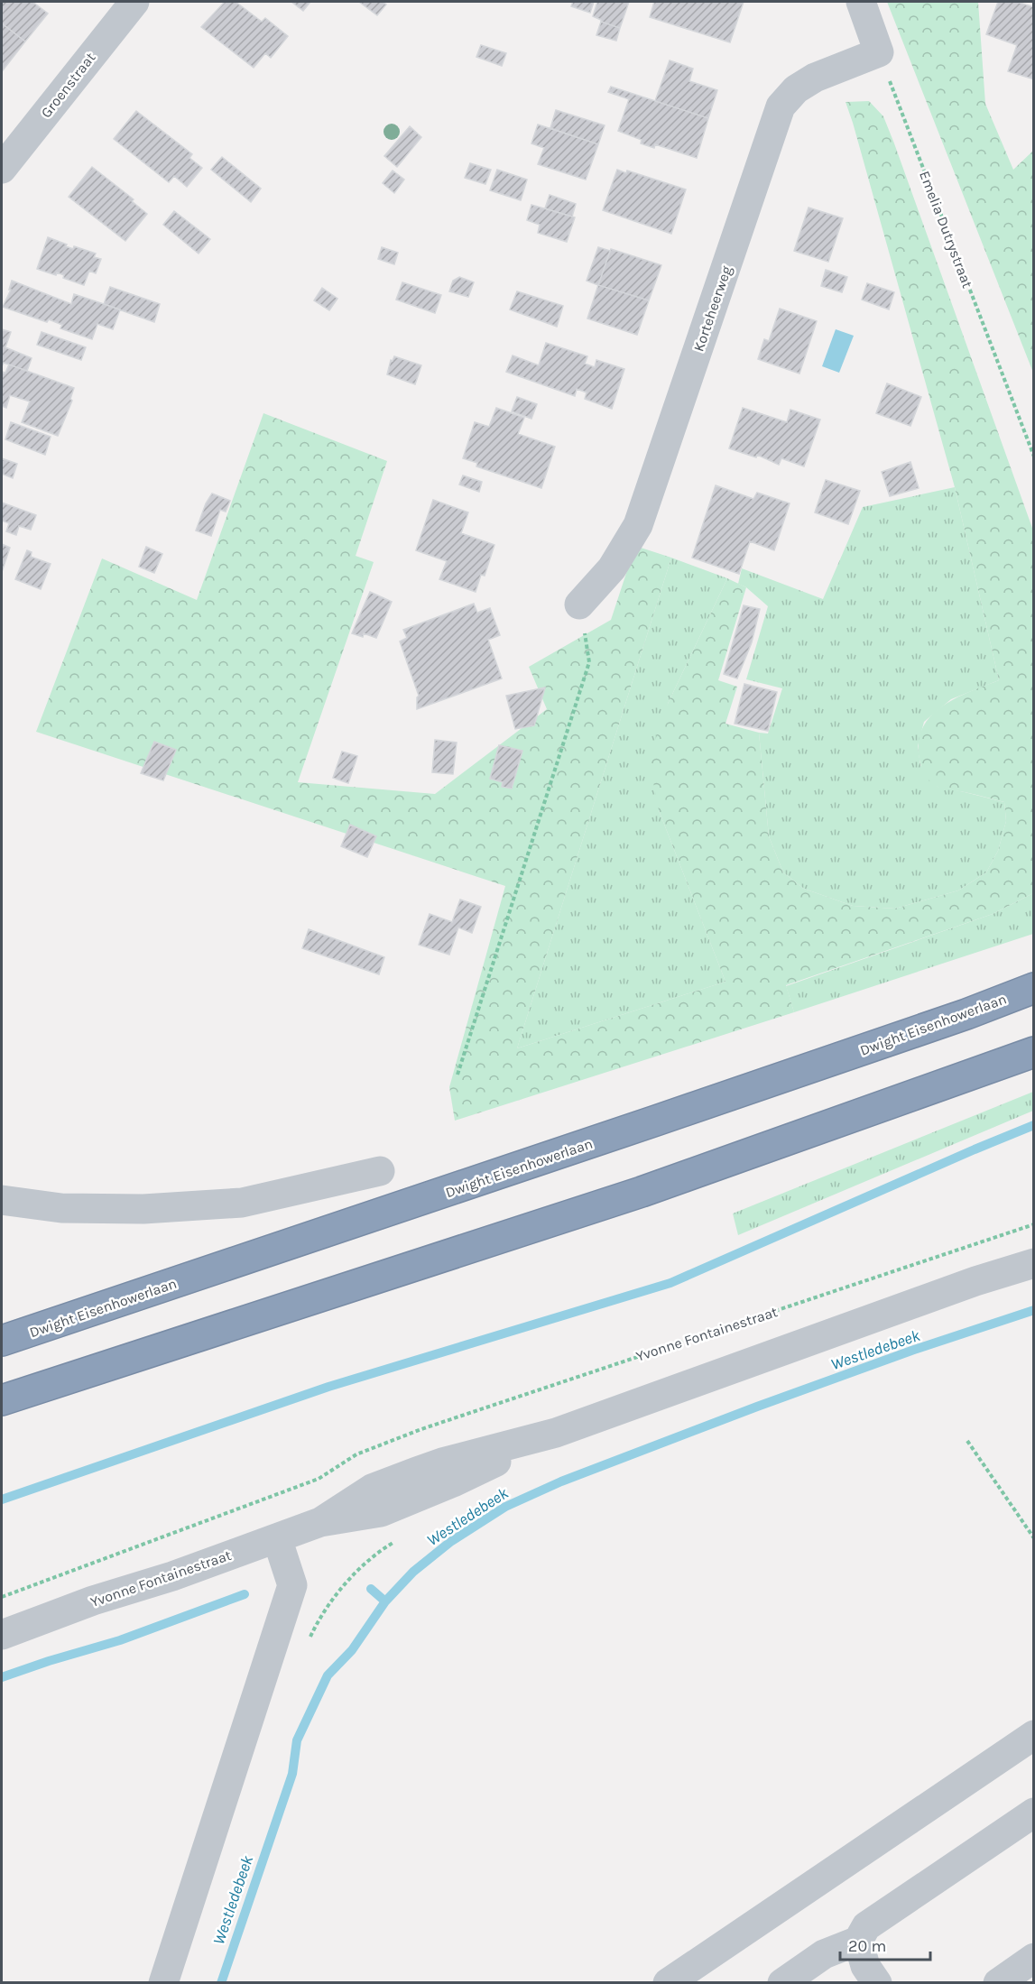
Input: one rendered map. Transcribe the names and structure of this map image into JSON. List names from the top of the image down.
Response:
{
  "streets": {
    "highway": ["Dwight Eisenhowerlaan"],
    "street": ["Groenstraat", "Korteheerweg", "Yvonne Fontainestraat"],
    "path": ["Emelia Dutrystraat"]
  },
  "crossings": [
    ["Emelia Dutrystraat", "Korteheerweg"]
  ],
  "water": ["Westledebeek"],
  "scale_bar": "20 m"
}
